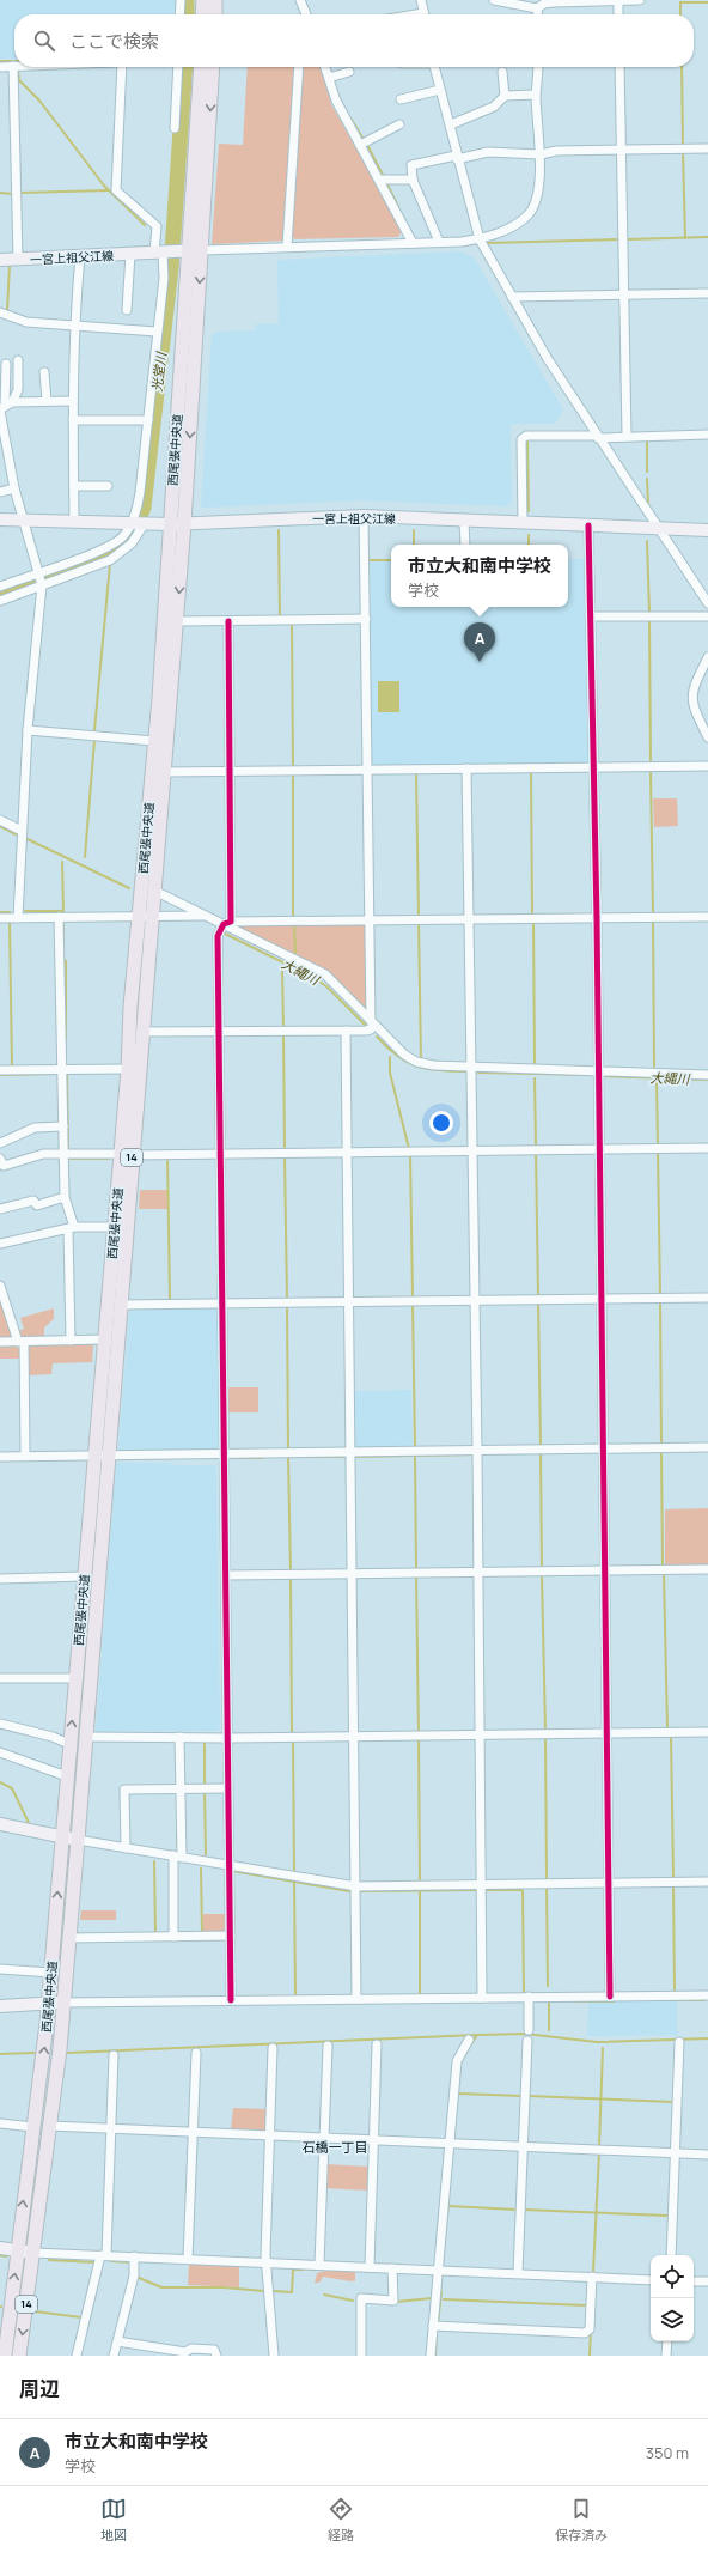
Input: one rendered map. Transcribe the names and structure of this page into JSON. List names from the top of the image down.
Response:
{
  "streets": {
    "main road": ["一宮上祖父江線", "西尾張中央道", "14"]
  },
  "crossings": [
    ["一宮上祖父江線", "西尾張中央道"]
  ],
  "districts": ["石橋一丁目"],
  "water": ["光堂川", "大縄川"],
  "page": {
    "search": "ここで検索",
    "popup": ["市立大和南中学校", "学校"],
    "pins": "A",
    "heading": "周辺",
    "list": [
      {
        "mark": "A",
        "name": "市立大和南中学校",
        "note": "学校",
        "value": "350 m"
      }
    ],
    "nav": ["地図", "経路", "保存済み"]
  }
}
